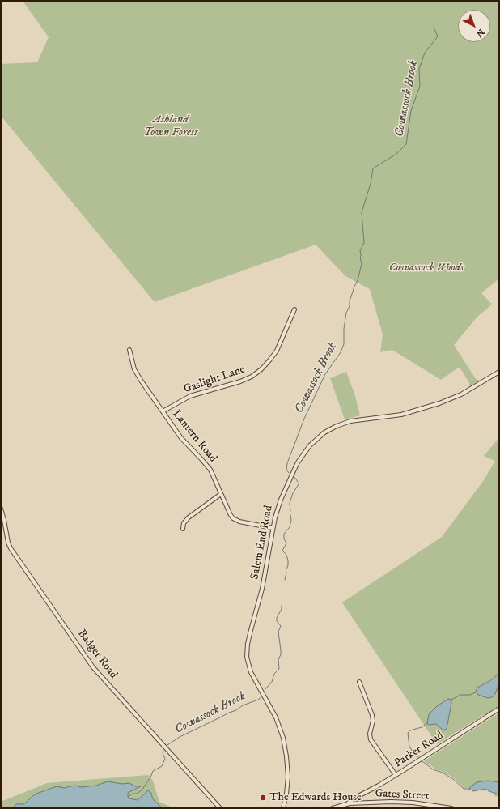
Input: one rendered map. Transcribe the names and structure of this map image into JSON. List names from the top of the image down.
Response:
{
  "streets": {
    "street": [
      "Gaslight Lane",
      "Lantern Road",
      "Salem End Road",
      "Badger Road",
      "Parker Road",
      "Gates Street"
    ]
  },
  "crossings": [
    ["Gaslight Lane", "Lantern Road"],
    ["Lantern Road", "Salem End Road"],
    ["Parker Road", "Gates Street"]
  ],
  "water": ["Cowassock Brook"],
  "parks": ["Ashland Town Forest", "Cowassock Woods"],
  "places": ["The Edwards House"],
  "north": "bottom right"
}
